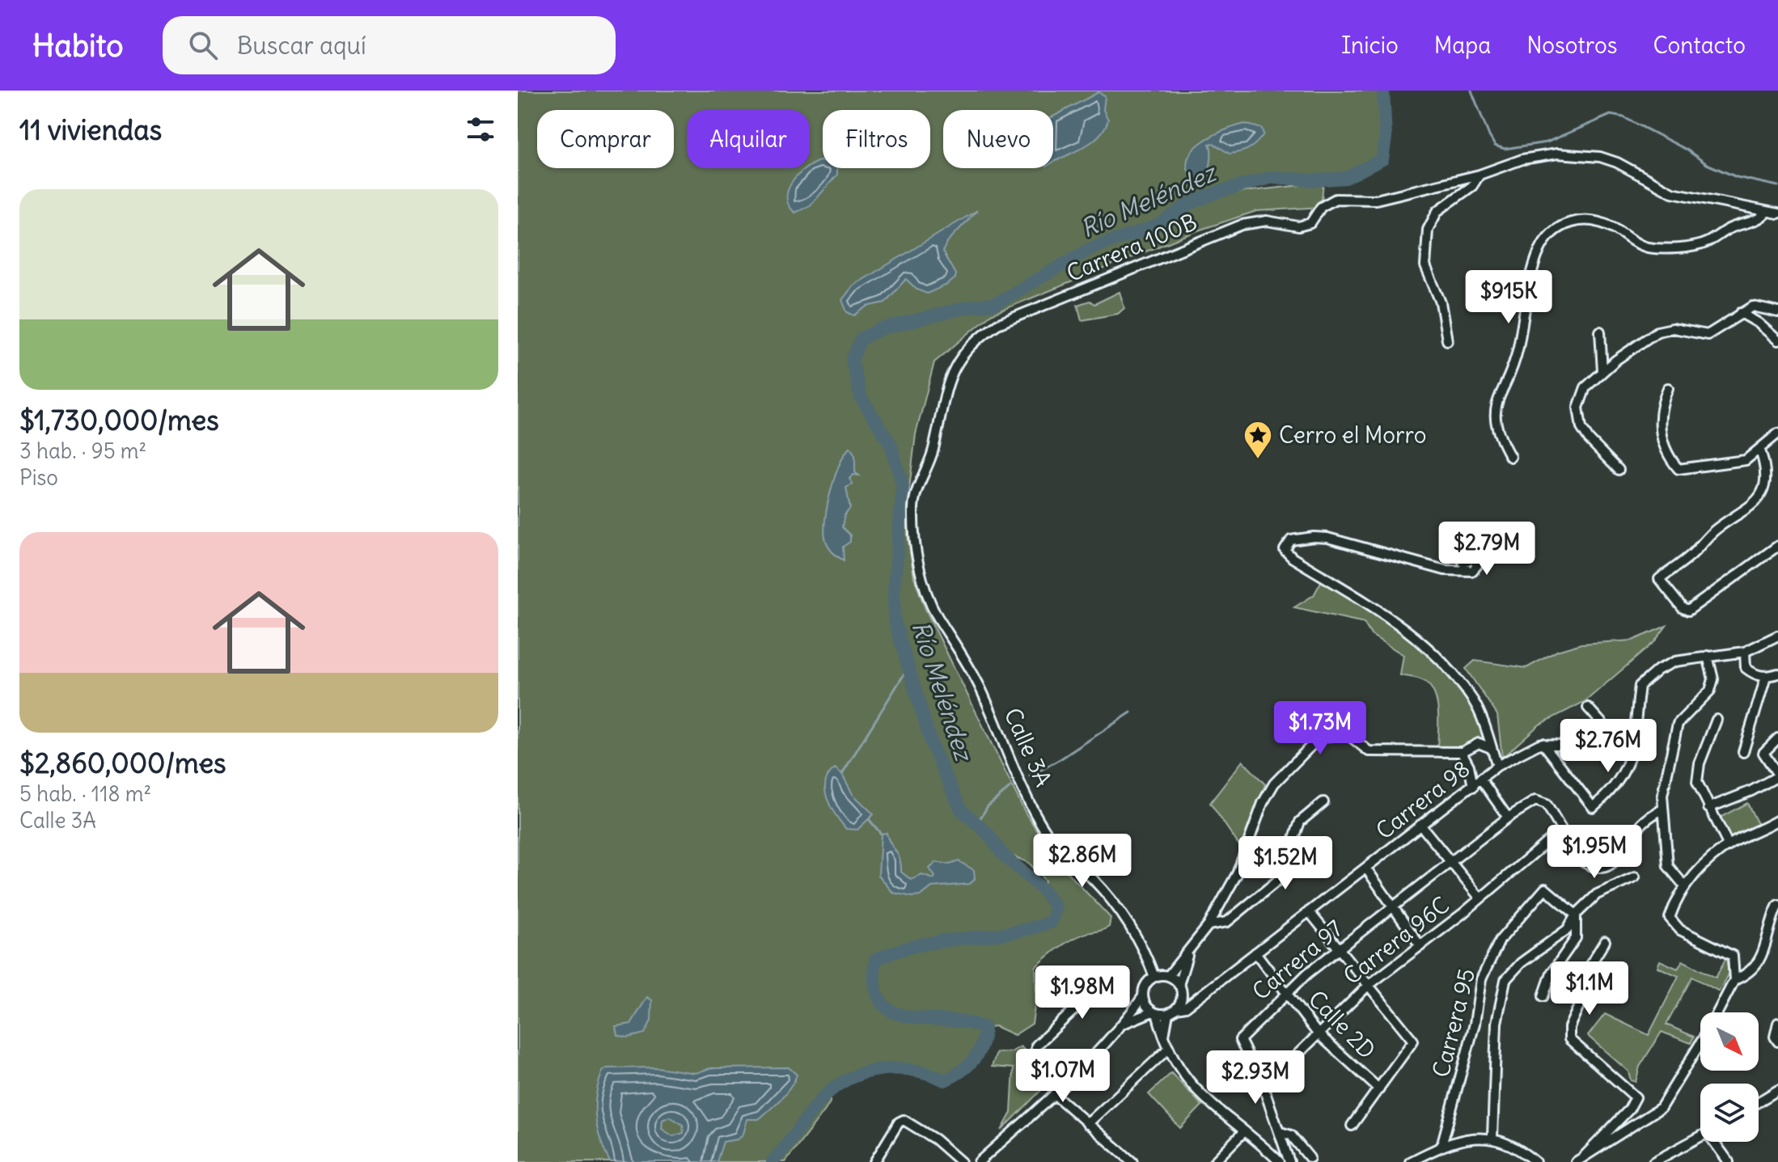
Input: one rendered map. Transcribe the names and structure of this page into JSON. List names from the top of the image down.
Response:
{
  "streets": {
    "street": [
      "Carrera 100B",
      "Calle 3A",
      "Carrera 98",
      "Carrera 96C",
      "Carrera 97",
      "Carrera 95",
      "Calle 2D"
    ]
  },
  "crossings": [
    ["Carrera 100B", "Calle 3A"],
    ["Calle 3A", "Carrera 98"],
    ["Carrera 98", "Calle 2D"],
    ["Carrera 96C", "Carrera 97"],
    ["Carrera 96C", "Calle 2D"],
    ["Carrera 97", "Calle 2D"]
  ],
  "water": ["Río Meléndez"],
  "places": {
    "place": ["Cerro el Morro"]
  },
  "north": "bottom right",
  "page": {
    "header": "Habito",
    "search": "Buscar aquí",
    "nav": [
      "Inicio",
      "Mapa",
      "Nosotros",
      "Contacto"
    ],
    "heading": "11 viviendas",
    "chip": [
      "Comprar",
      "Alquilar",
      "Filtros",
      "Nuevo"
    ],
    "list": [
      {
        "name": "$1,730,000/mes",
        "note": "3 hab. · 95 m² · Piso"
      },
      {
        "name": "$2,860,000/mes",
        "note": "5 hab. · 118 m² · Calle 3A"
      }
    ],
    "price": [
      "$915K",
      "$2.79M",
      "$1.73M",
      "$2.76M",
      "$1.95M",
      "$2.86M",
      "$1.52M",
      "$1.1M",
      "$1.98M",
      "$1.07M",
      "$2.93M"
    ]
  }
}
